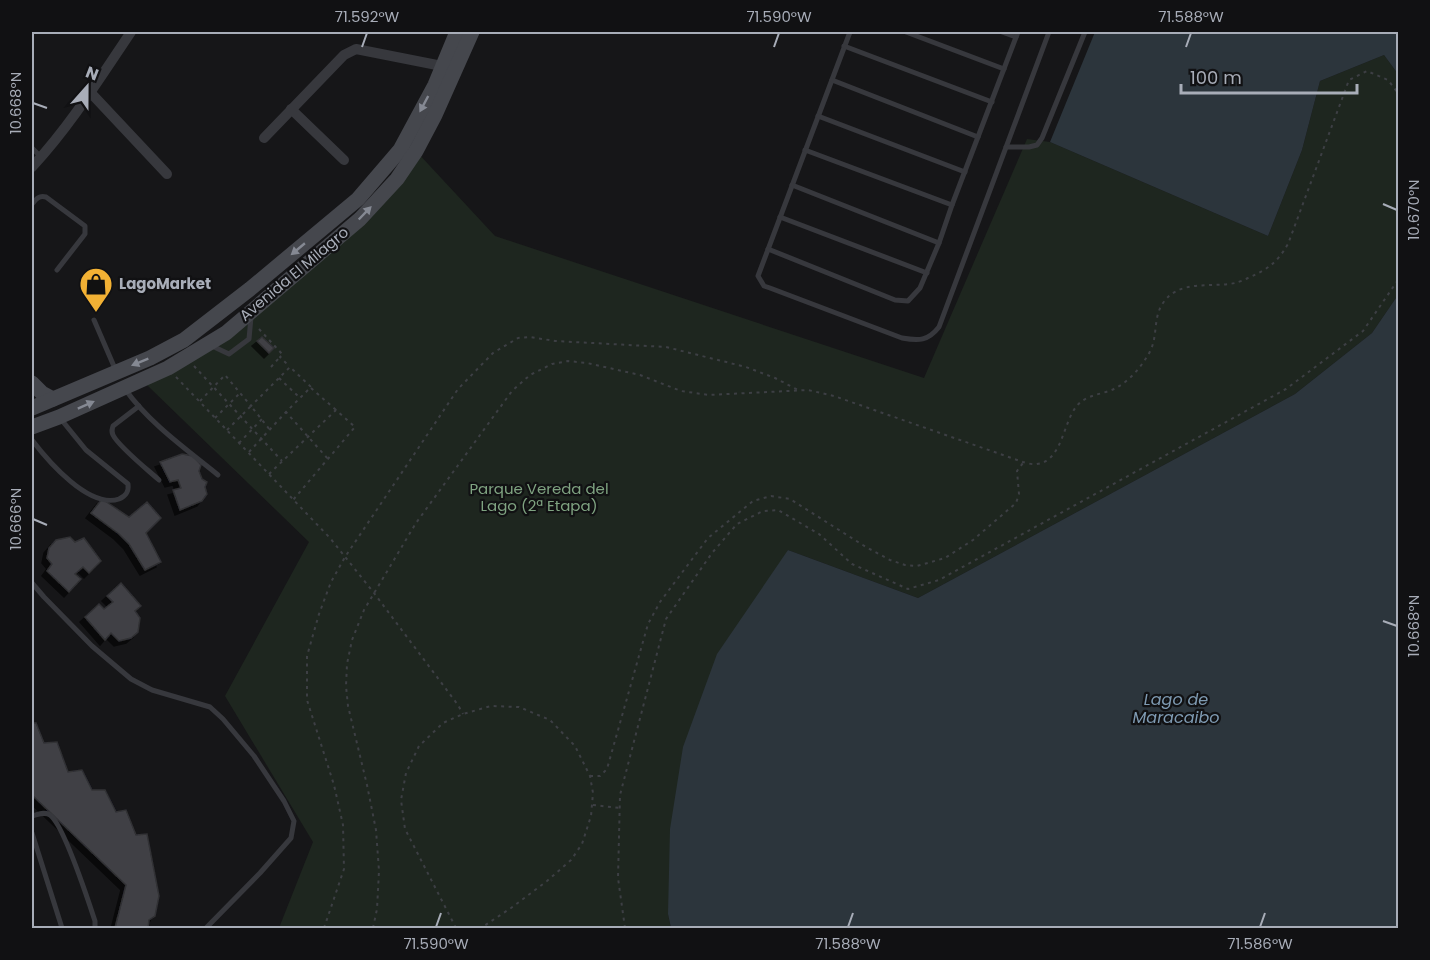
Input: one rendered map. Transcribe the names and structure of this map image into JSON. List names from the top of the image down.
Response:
{
  "streets": {
    "main road": ["Avenida El Milagro"]
  },
  "water": ["Lago de Maracaibo"],
  "parks": ["Parque Vereda del Lago (2ª Etapa)"],
  "places": {
    "shop": ["LagoMarket"]
  },
  "scale_bar": "100 m",
  "north": "top",
  "coordinates": [
    "71.592°W",
    "71.590°W",
    "71.588°W",
    "10.668°N",
    "10.670°N",
    "10.666°N",
    "71.586°W"
  ]
}
